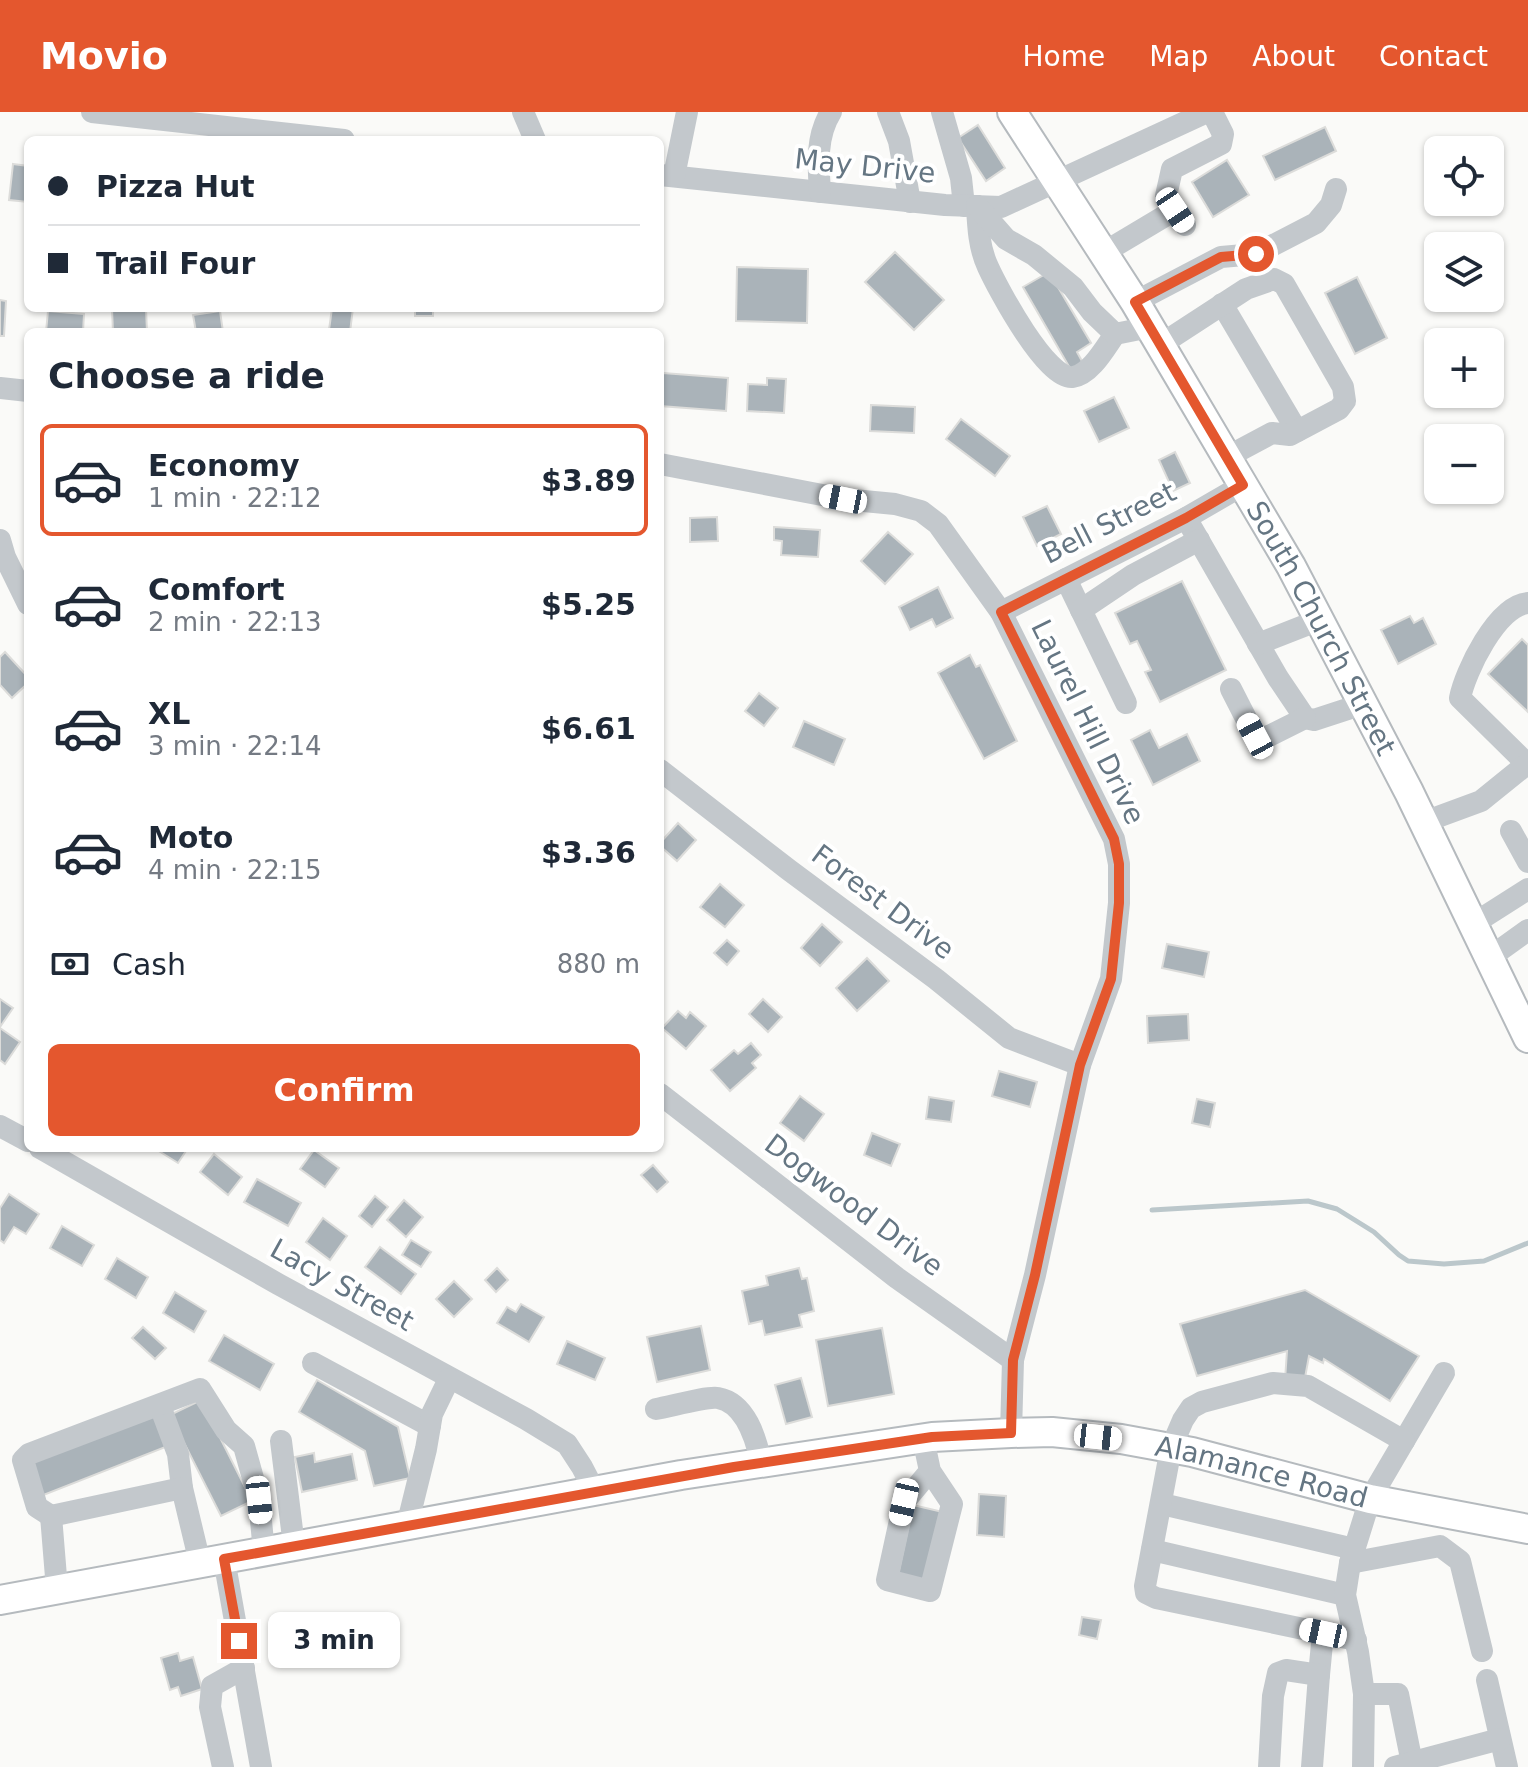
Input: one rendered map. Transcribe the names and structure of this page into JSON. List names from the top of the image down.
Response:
{
  "streets": {
    "main road": ["South Church Street", "Alamance Road"],
    "street": [
      "May Drive",
      "Bell Street",
      "Laurel Hill Drive",
      "Forest Drive",
      "Dogwood Drive",
      "Lacy Street"
    ]
  },
  "crossings": [
    ["May Drive", "South Church Street"],
    ["Bell Street", "South Church Street"],
    ["Bell Street", "Laurel Hill Drive"],
    ["Laurel Hill Drive", "Forest Drive"],
    ["Laurel Hill Drive", "Dogwood Drive"],
    ["Laurel Hill Drive", "Alamance Road"],
    ["Lacy Street", "Alamance Road"]
  ],
  "page": {
    "header": "Movio",
    "nav": [
      "Home",
      "Map",
      "About",
      "Contact"
    ],
    "map_buttons": ["+", "−"],
    "banner": ["Pizza Hut", "Trail Four"],
    "heading": "Choose a ride",
    "list": [
      {
        "name": "Economy",
        "note": "1 min · 22:12",
        "value": "$3.89"
      },
      {
        "name": "Comfort",
        "note": "2 min · 22:13",
        "value": "$5.25"
      },
      {
        "name": "XL",
        "note": "3 min · 22:14",
        "value": "$6.61"
      },
      {
        "name": "Moto",
        "note": "4 min · 22:15",
        "value": "$3.36"
      }
    ],
    "pay": ["Cash", "880 m"],
    "buttons": "Confirm",
    "bubble": "3 min"
  }
}
